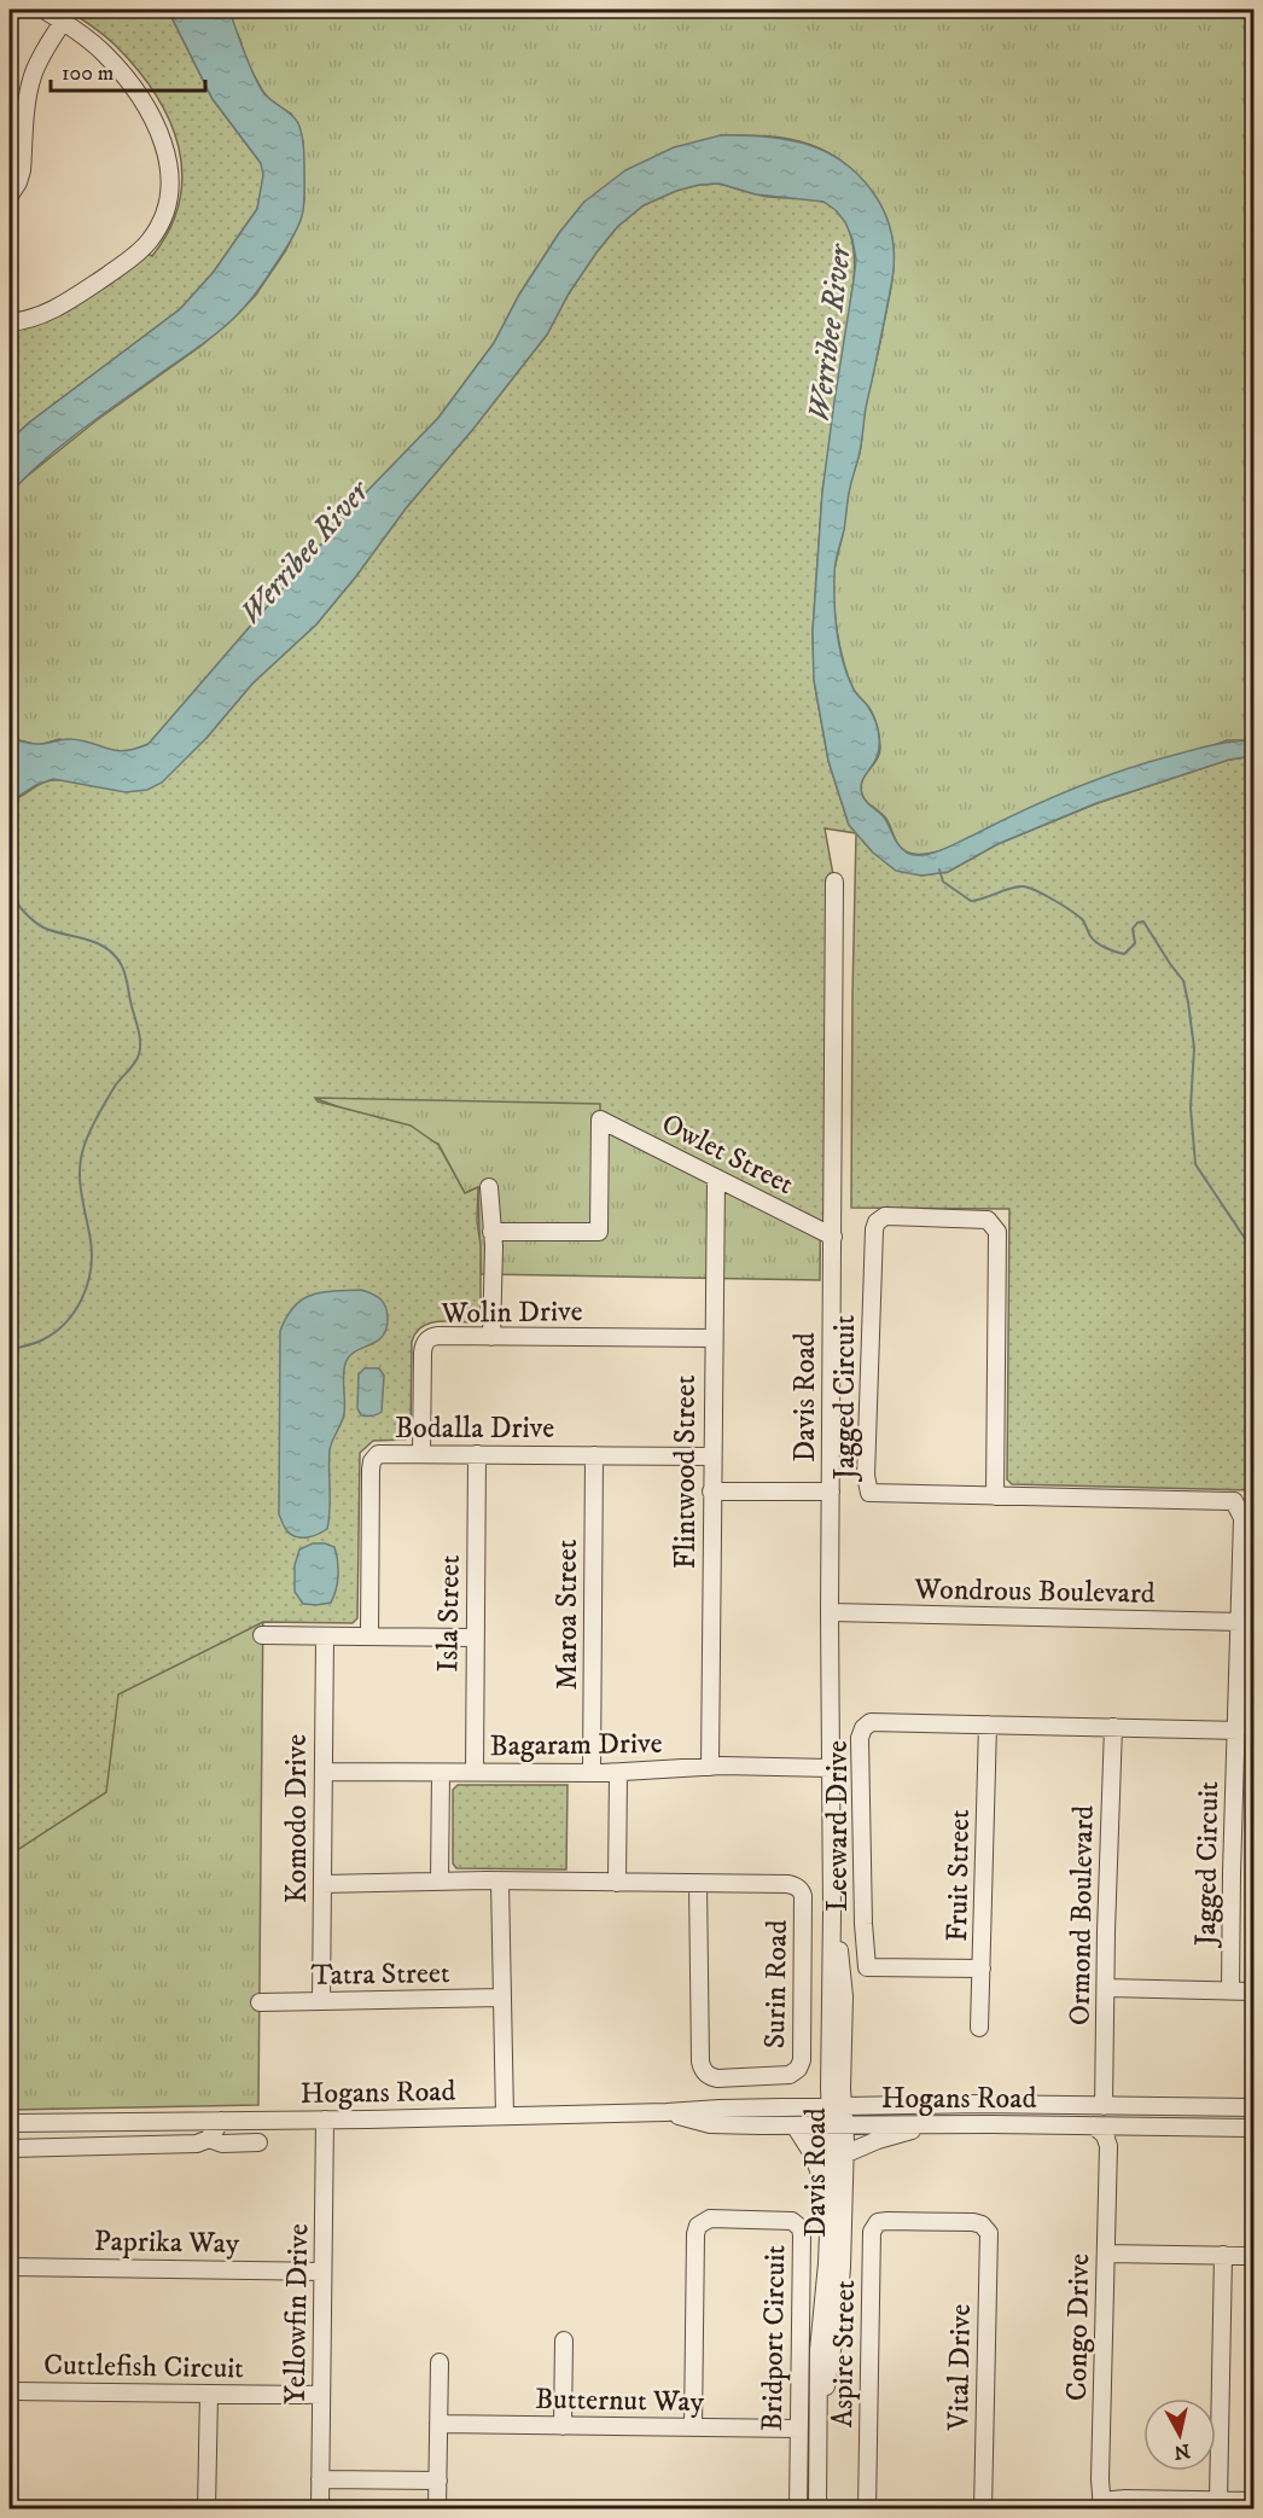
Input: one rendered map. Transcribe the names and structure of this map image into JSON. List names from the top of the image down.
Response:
{
  "streets": {
    "street": [
      "Owlet Street",
      "Wolin Drive",
      "Davis Road",
      "Jagged Circuit",
      "Bodalla Drive",
      "Flintwood Street",
      "Wondrous Boulevard",
      "Isla Street",
      "Maroa Street",
      "Bagaram Drive",
      "Komodo Drive",
      "Leeward Drive",
      "Fruit Street",
      "Ormond Boulevard",
      "Tatra Street",
      "Surin Road",
      "Hogans Road",
      "Paprika Way",
      "Yellowfin Drive",
      "Congo Drive",
      "Bridport Circuit",
      "Aspire Street",
      "Cuttlefish Circuit",
      "Vital Drive",
      "Butternut Way"
    ]
  },
  "crossings": [
    ["Owlet Street", "Davis Road"],
    ["Owlet Street", "Flintwood Street"],
    ["Wolin Drive", "Bodalla Drive"],
    ["Wolin Drive", "Flintwood Street"],
    ["Davis Road", "Wondrous Boulevard"],
    ["Davis Road", "Bagaram Drive"],
    ["Davis Road", "Hogans Road"],
    ["Jagged Circuit", "Wondrous Boulevard"],
    ["Jagged Circuit", "Leeward Drive"],
    ["Bodalla Drive", "Flintwood Street"],
    ["Bodalla Drive", "Isla Street"],
    ["Bodalla Drive", "Maroa Street"],
    ["Flintwood Street", "Bagaram Drive"],
    ["Isla Street", "Bagaram Drive"],
    ["Maroa Street", "Bagaram Drive"],
    ["Bagaram Drive", "Komodo Drive"],
    ["Komodo Drive", "Tatra Street"],
    ["Komodo Drive", "Surin Road"],
    ["Leeward Drive", "Fruit Street"],
    ["Leeward Drive", "Ormond Boulevard"],
    ["Ormond Boulevard", "Hogans Road"],
    ["Hogans Road", "Yellowfin Drive"],
    ["Paprika Way", "Yellowfin Drive"],
    ["Yellowfin Drive", "Cuttlefish Circuit"],
    ["Bridport Circuit", "Butternut Way"],
    ["Aspire Street", "Vital Drive"]
  ],
  "water": ["Werribee River"],
  "scale_bar": "100 m",
  "north": "bottom"
}
